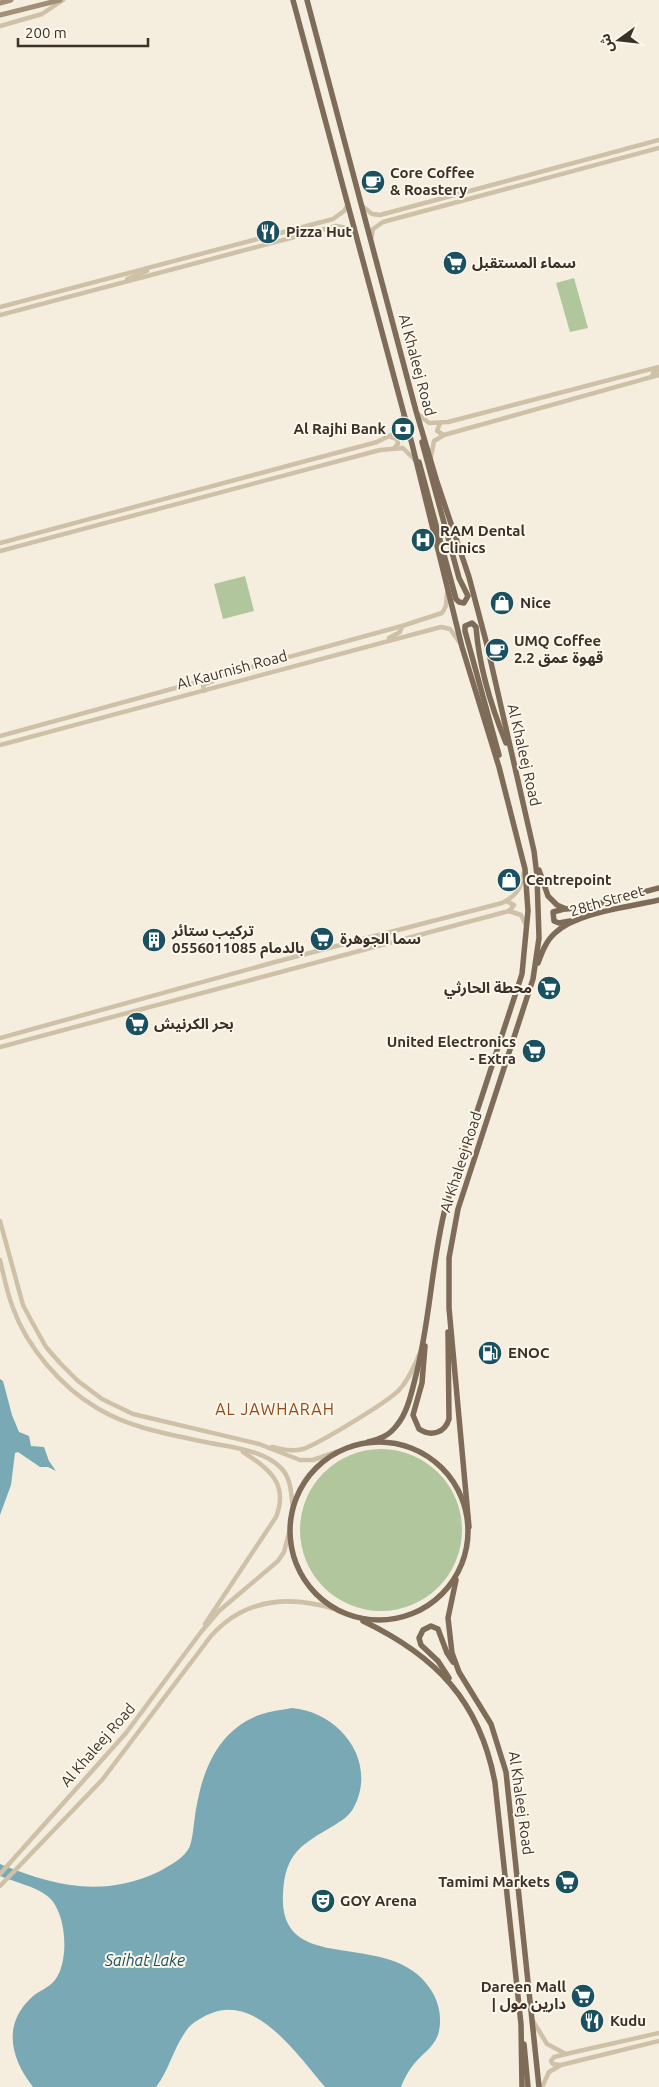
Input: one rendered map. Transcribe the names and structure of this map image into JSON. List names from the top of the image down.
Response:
{
  "streets": {
    "main road": ["Al Khaleej Road", "28th Street"],
    "street": ["Al Kaurnish Road"]
  },
  "crossings": [
    ["Al Khaleej Road", "Al Kaurnish Road"],
    ["Al Khaleej Road", "28th Street"]
  ],
  "districts": ["AL JAWHARAH"],
  "water": ["Saihat Lake"],
  "places": {
    "cafe": ["Core Coffee & Roastery", "UMQ Coffee 2.2 قهوة عمق"],
    "restaurant": ["Pizza Hut", "Kudu"],
    "supermarket": [
      "سماء المستقبل",
      "سما الجوهرة",
      "محطة الحارثي",
      "بحر الكرنيش",
      "United Electronics - Extra",
      "Tamimi Markets",
      "Dareen Mall | دارين مول"
    ],
    "bank": ["Al Rajhi Bank"],
    "hospital": ["RAM Dental Clinics"],
    "shop": ["Nice", "Centrepoint"],
    "building": ["تركيب ستائر بالدمام 0556011085"],
    "fuel station": ["ENOC"],
    "theatre": ["GOY Arena"]
  },
  "scale_bar": "200 m",
  "north": "left"
}
